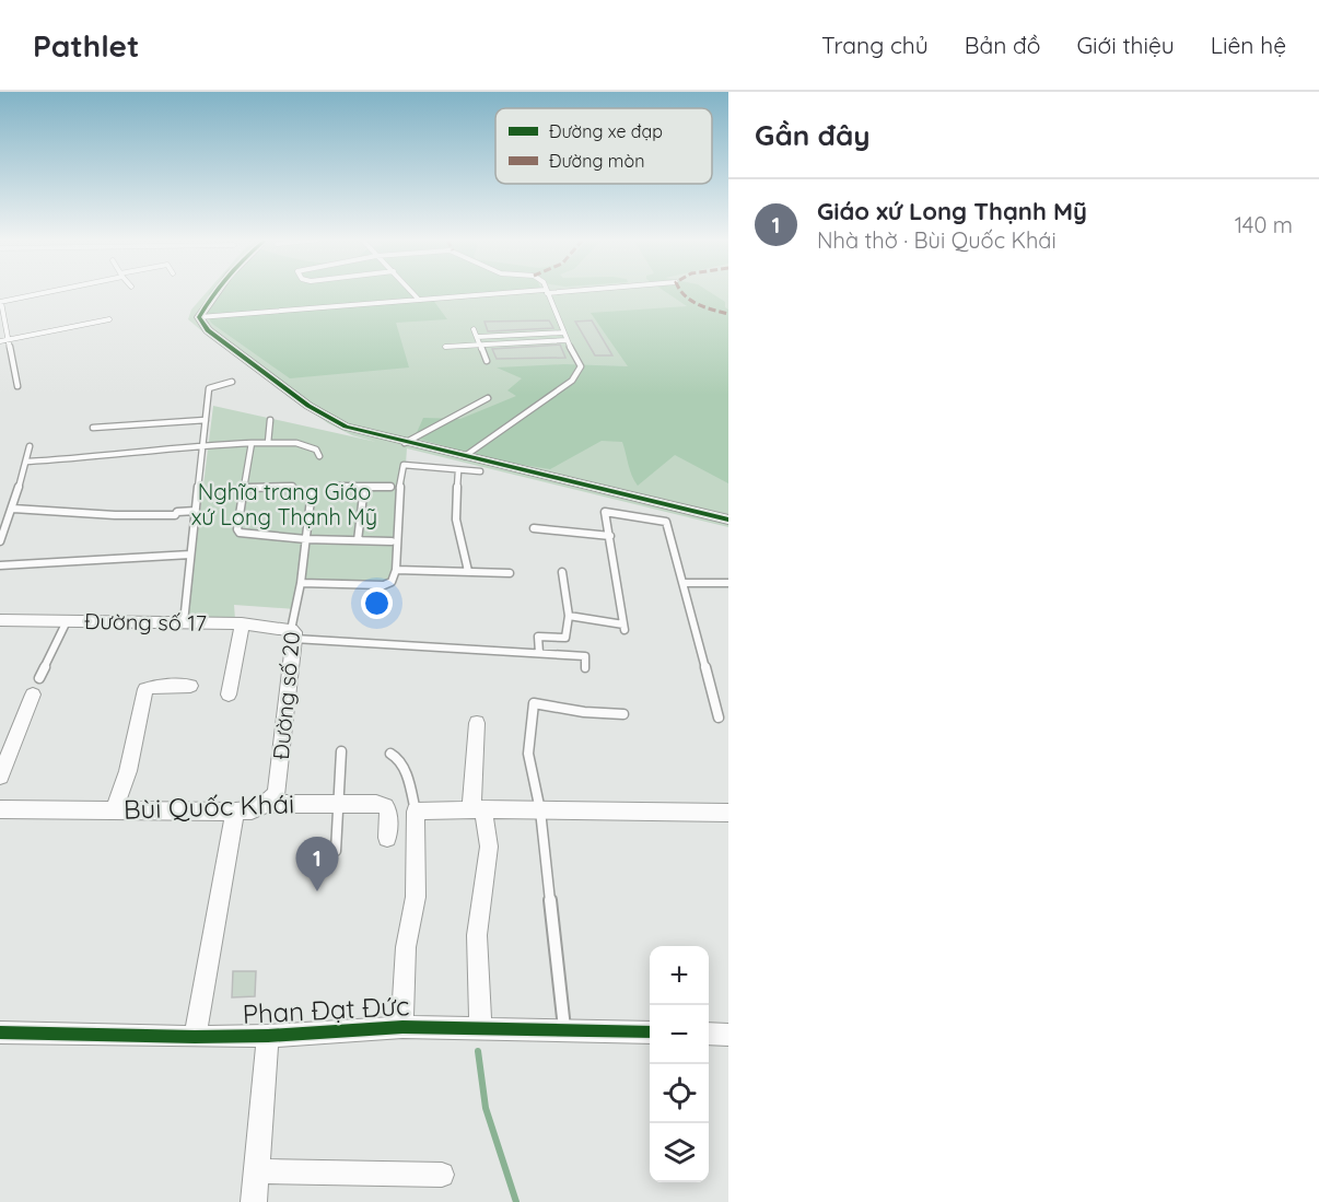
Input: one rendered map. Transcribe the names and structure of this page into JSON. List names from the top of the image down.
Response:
{
  "streets": {
    "street": [
      "Đường số 17",
      "Đường số 20",
      "Bùi Quốc Khái",
      "Phan Đạt Đức"
    ]
  },
  "crossings": [
    ["Đường số 17", "Đường số 20"],
    ["Đường số 20", "Bùi Quốc Khái"]
  ],
  "parks": ["Nghĩa trang Giáo xứ Long Thạnh Mỹ"],
  "legend": ["Đường xe đạp", "Đường mòn"],
  "page": {
    "header": "Pathlet",
    "nav": [
      "Trang chủ",
      "Bản đồ",
      "Giới thiệu",
      "Liên hệ"
    ],
    "heading": "Gần đây",
    "list": [
      {
        "mark": "1",
        "name": "Giáo xứ Long Thạnh Mỹ",
        "note": "Nhà thờ · Bùi Quốc Khái",
        "value": "140 m"
      }
    ],
    "pins": "1",
    "map_buttons": ["+", "−"]
  }
}
